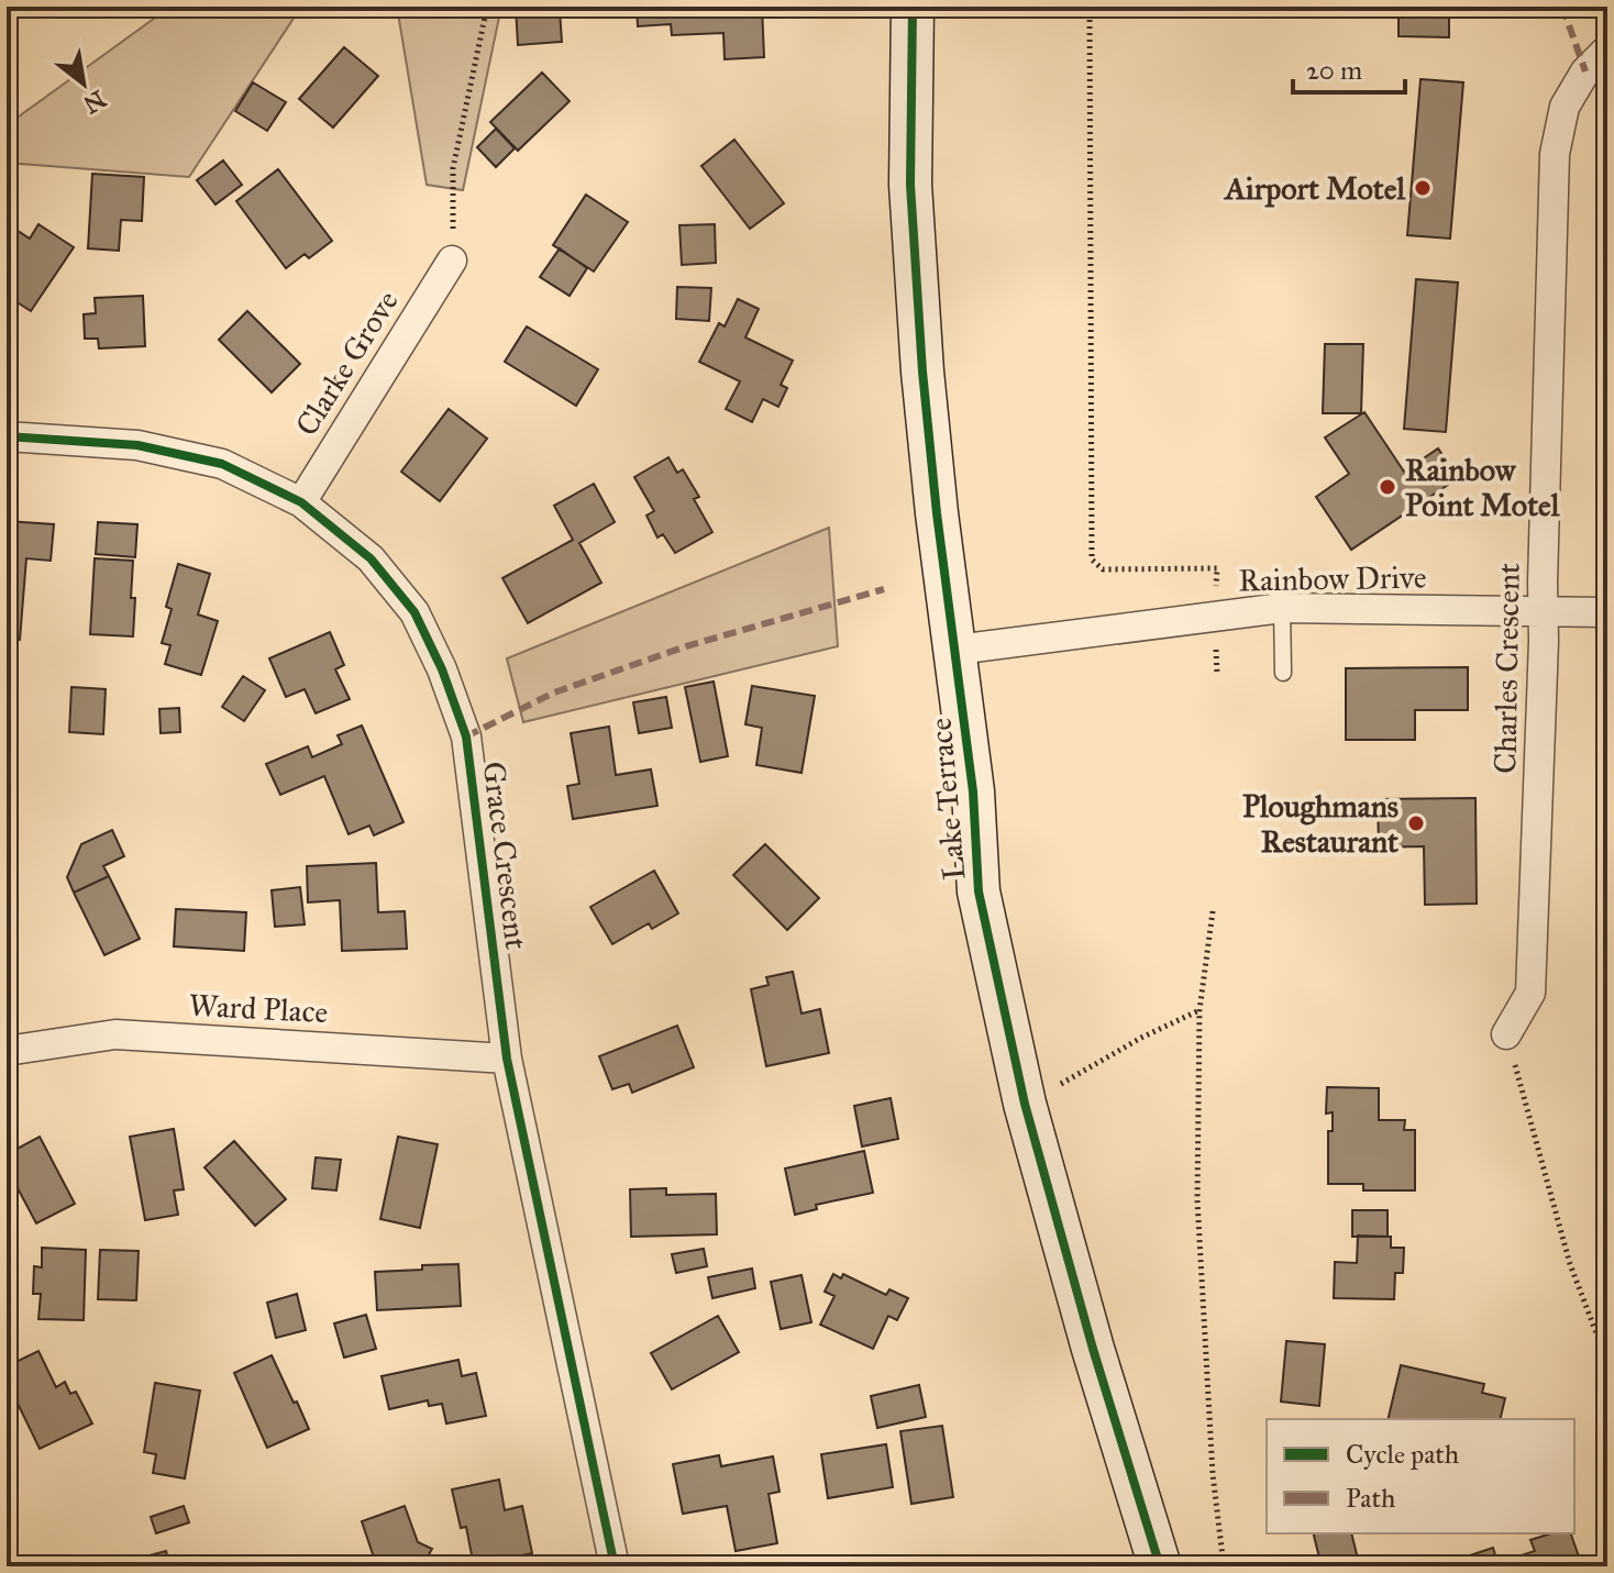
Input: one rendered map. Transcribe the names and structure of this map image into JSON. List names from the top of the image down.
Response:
{
  "streets": {
    "main road": ["Lake Terrace"],
    "street": [
      "Clarke Grove",
      "Rainbow Drive",
      "Charles Crescent",
      "Grace Crescent",
      "Ward Place"
    ]
  },
  "crossings": [
    ["Clarke Grove", "Grace Crescent"],
    ["Rainbow Drive", "Charles Crescent"],
    ["Rainbow Drive", "Lake Terrace"],
    ["Grace Crescent", "Ward Place"]
  ],
  "places": ["Airport Motel", "Rainbow Point Motel", "Ploughmans Restaurant"],
  "legend": ["Cycle path", "Path"],
  "scale_bar": "20 m",
  "north": "bottom right"
}
